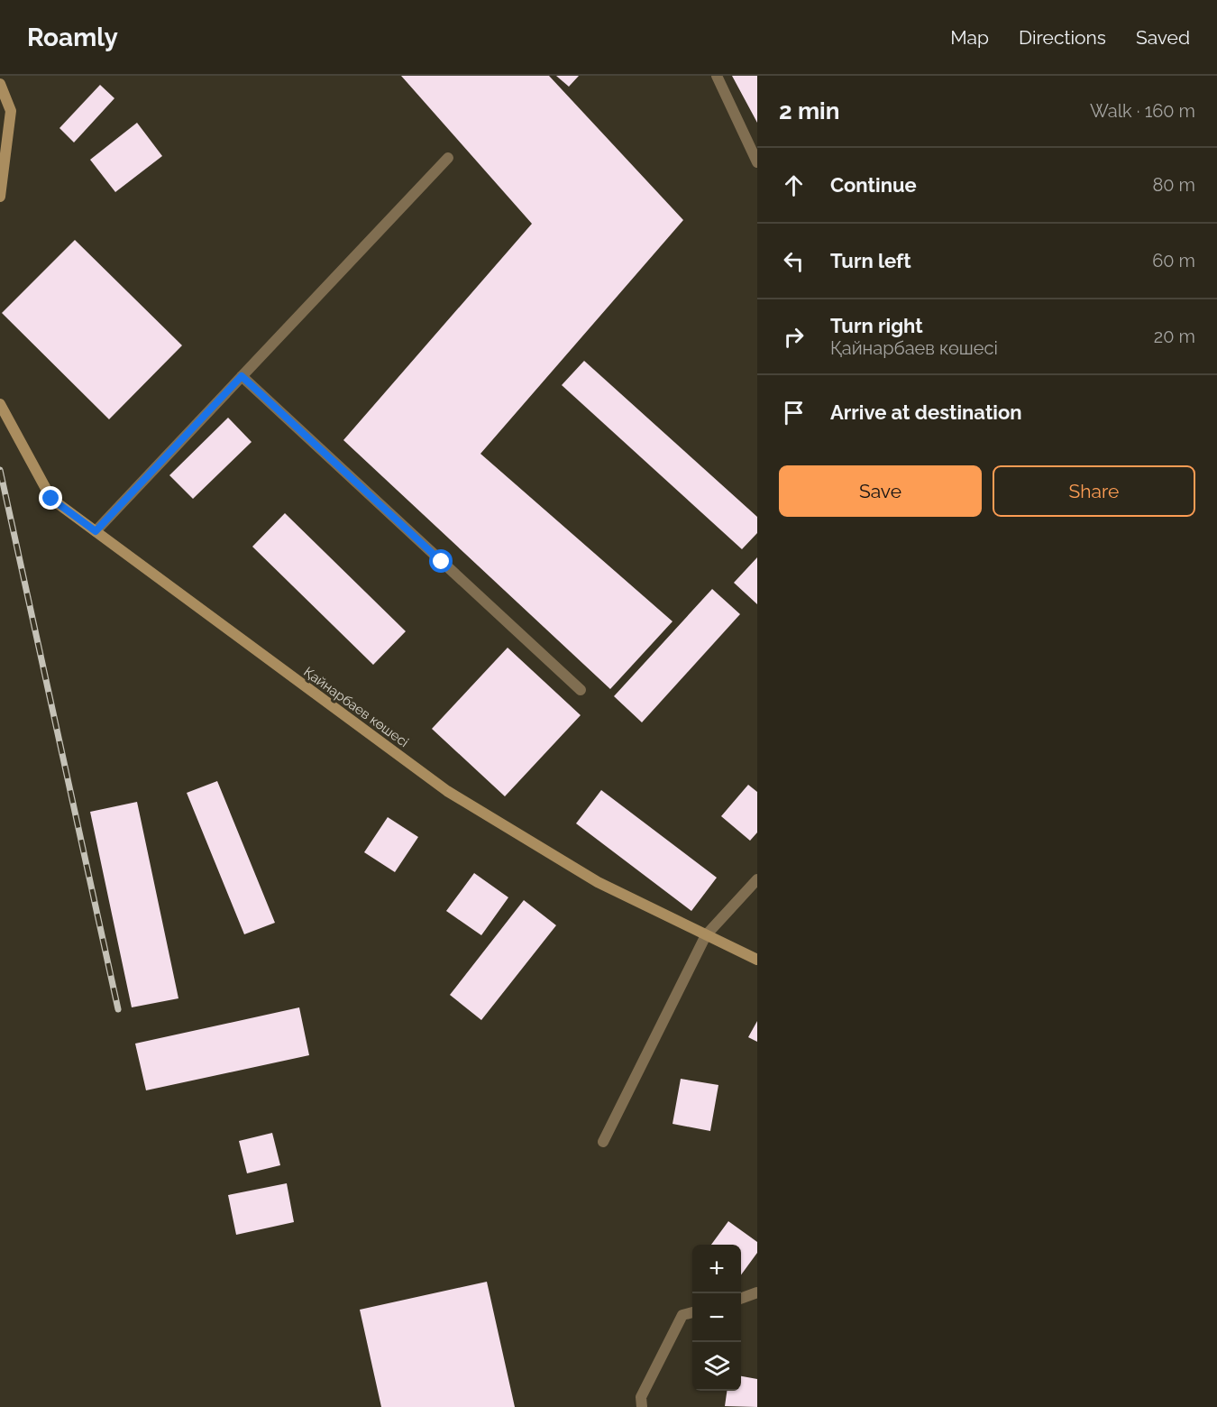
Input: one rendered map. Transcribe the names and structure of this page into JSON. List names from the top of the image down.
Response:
{
  "streets": {
    "street": ["Қайнарбаев көшесі"]
  },
  "page": {
    "header": "Roamly",
    "nav": ["Map", "Directions", "Saved"],
    "heading": ["2 min", "Walk · 160 m"],
    "list": [
      ["Continue", "80 m"],
      ["Turn left", "60 m"],
      ["Turn right", "Қайнарбаев көшесі", "20 m"],
      "Arrive at destination"
    ],
    "buttons": ["Save", "Share"],
    "map_buttons": ["+", "−"]
  }
}
